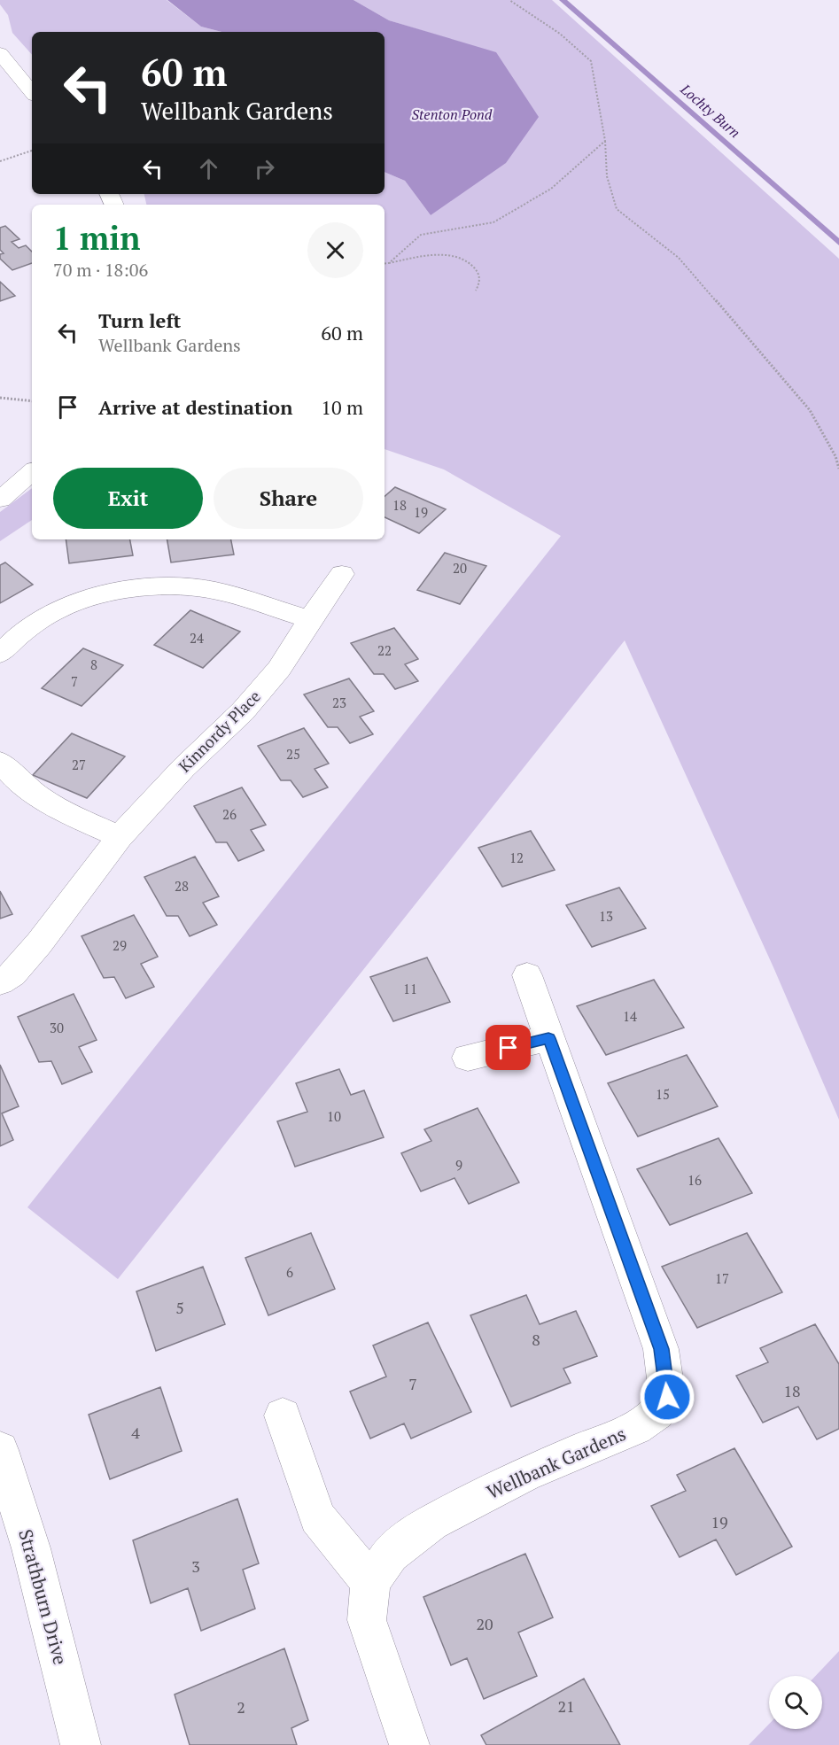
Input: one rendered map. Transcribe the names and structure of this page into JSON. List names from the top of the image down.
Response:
{
  "streets": {
    "street": ["Kinnordy Place", "Wellbank Gardens", "Strathburn Drive"]
  },
  "water": ["Lochty Burn", "Stenton Pond"],
  "house_numbers": [
    "18",
    "19",
    "20",
    "24",
    "22",
    "8",
    "7",
    "23",
    "25",
    "27",
    "26",
    "12",
    "28",
    "13",
    "29",
    "11",
    "14",
    "30",
    "15",
    "10",
    "9",
    "16",
    "6",
    "17",
    "5",
    "8",
    "7",
    "18",
    "4",
    "19",
    "3",
    "20",
    "21",
    "2"
  ],
  "page": {
    "turn": ["60 m", "Wellbank Gardens"],
    "heading": ["1 min", "70 m · 18:06"],
    "list": [
      {
        "name": "Turn left",
        "note": "Wellbank Gardens",
        "value": "60 m"
      },
      {
        "name": "Arrive at destination",
        "value": "10 m"
      }
    ],
    "buttons": ["Exit", "Share"]
  }
}
